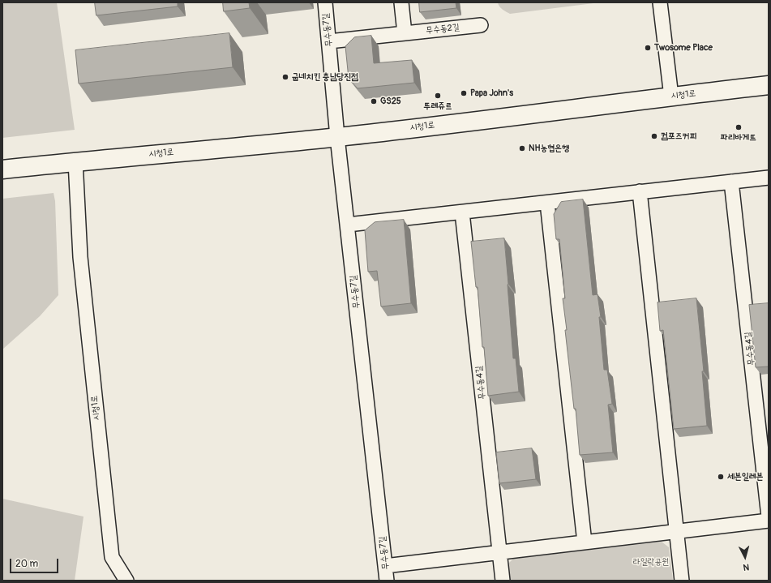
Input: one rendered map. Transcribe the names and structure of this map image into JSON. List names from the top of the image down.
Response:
{
  "streets": {
    "street": [
      "무수동2길",
      "무수동7길",
      "시청1로",
      "무수동4길"
    ]
  },
  "crossings": [
    ["무수동2길", "무수동7길"],
    ["무수동7길", "시청1로"]
  ],
  "parks": ["라일락공원"],
  "places": [
    "Twosome Place",
    "굽네치킨 충남당진점",
    "Papa John's",
    "뚜레쥬르",
    "GS25",
    "파리바게뜨",
    "컴포즈커피",
    "NH농협은행",
    "세븐일레븐"
  ],
  "scale_bar": "20 m",
  "north": "bottom"
}
